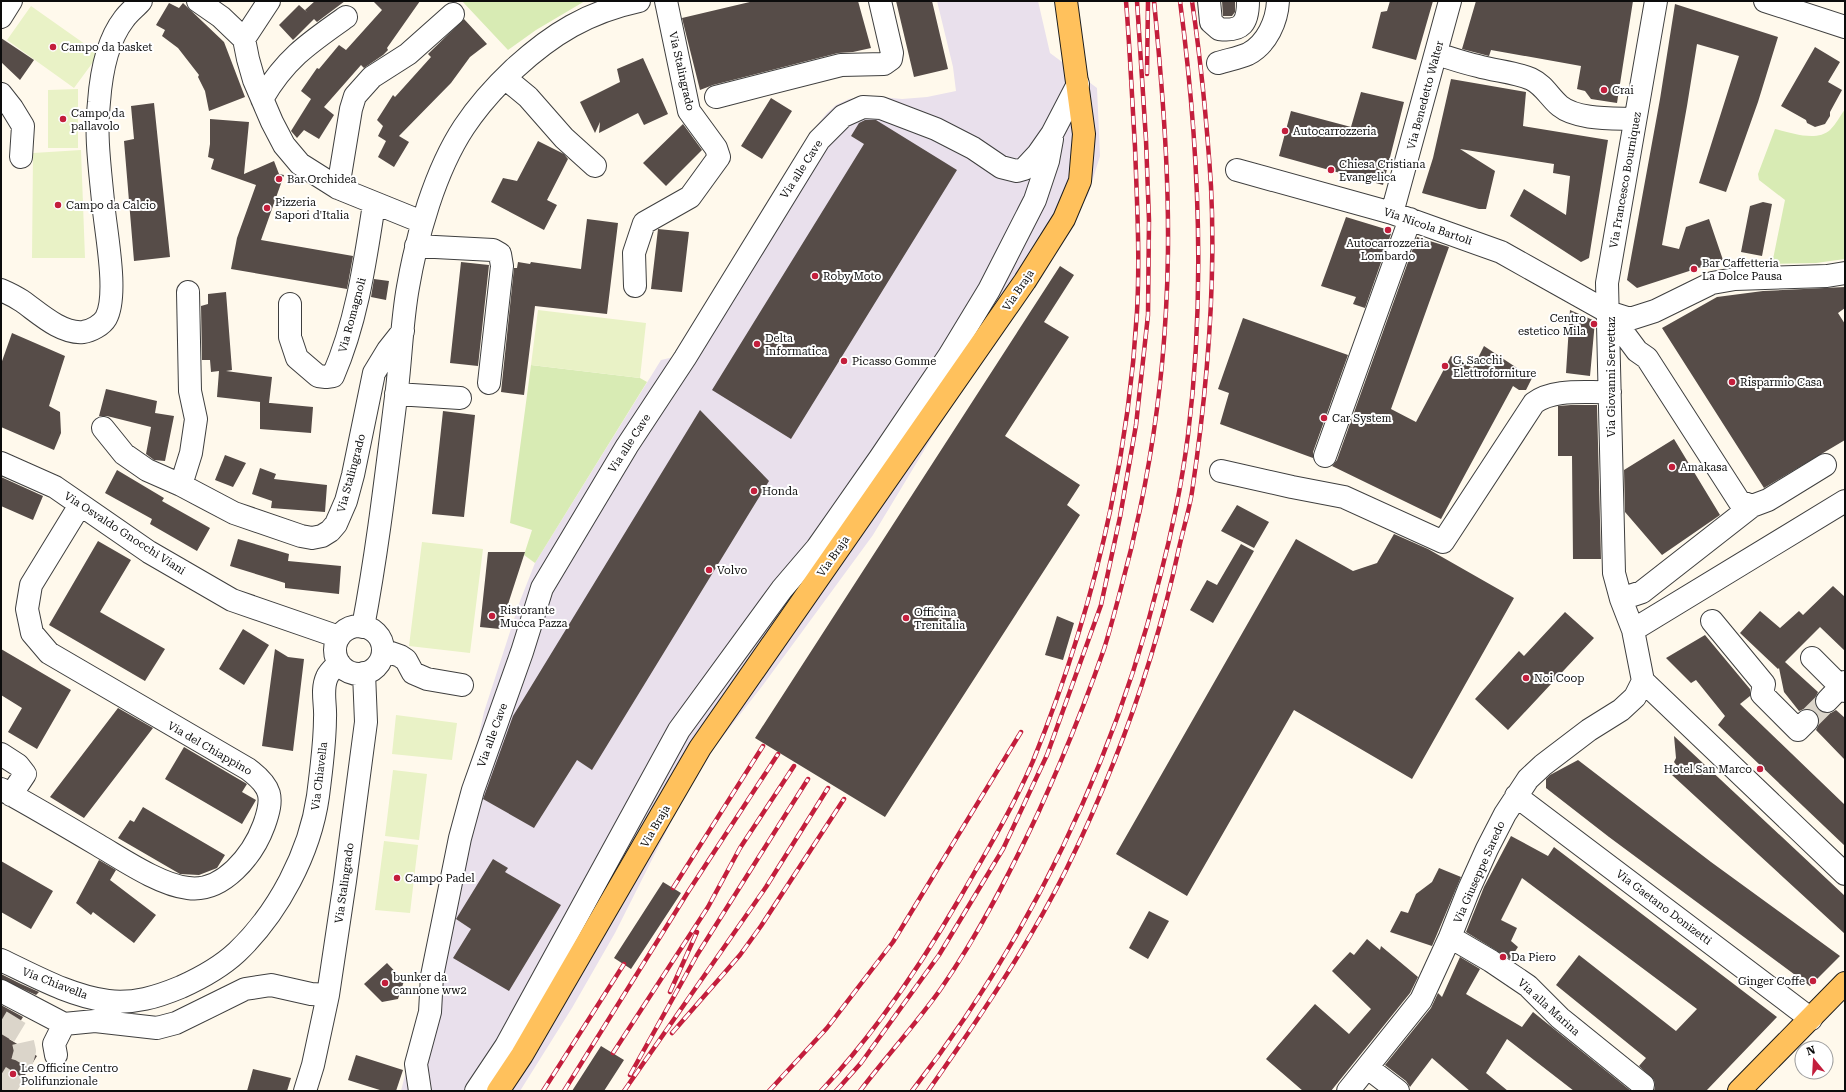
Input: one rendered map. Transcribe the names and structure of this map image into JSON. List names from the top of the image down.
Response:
{
  "streets": {
    "main road": ["Via Braja"],
    "street": [
      "Via Stalingrado",
      "Via Benedetto Walter",
      "Via alle Cave",
      "Via Francesco Bourniquez",
      "Via Nicola Bartoli",
      "Via Romagnoli",
      "Via Giovanni Servettaz",
      "Via Osvaldo Gnocchi Viani",
      "Via del Chiappino",
      "Via Chiavella",
      "Via Giuseppe Saredo",
      "Via Gaetano Donizetti",
      "Via alla Marina"
    ]
  },
  "crossings": [
    ["Via Stalingrado", "Via Osvaldo Gnocchi Viani"],
    ["Via Stalingrado", "Via Chiavella"],
    ["Via Benedetto Walter", "Via Nicola Bartoli"],
    ["Via alle Cave", "Via Braja"],
    ["Via Francesco Bourniquez", "Via Nicola Bartoli"],
    ["Via Francesco Bourniquez", "Via Giovanni Servettaz"],
    ["Via Nicola Bartoli", "Via Giovanni Servettaz"],
    ["Via Giovanni Servettaz", "Via Giuseppe Saredo"],
    ["Via Osvaldo Gnocchi Viani", "Via del Chiappino"],
    ["Via Osvaldo Gnocchi Viani", "Via Chiavella"],
    ["Via Giuseppe Saredo", "Via Gaetano Donizetti"],
    ["Via Giuseppe Saredo", "Via alla Marina"]
  ],
  "places": [
    "Campo da basket",
    "Crai",
    "Campo da pallavolo",
    "Autocarrozzeria",
    "Chiesa Cristiana Evangelica",
    "Bar Orchidea",
    "Campo da Calcio",
    "Pizzeria Sapori d'Italia",
    "Autocarrozzeria Lombardo",
    "Bar Caffetteria La Dolce Pausa",
    "Roby Moto",
    "Centro estetico Mila",
    "Delta Informatica",
    "Picasso Gomme",
    "G. Sacchi Elettroforniture",
    "Risparmio Casa",
    "Car System",
    "Amakasa",
    "Honda",
    "Volvo",
    "Ristorante Mucca Pazza",
    "Officina Trenitalia",
    "Noi Coop",
    "Hotel San Marco",
    "Campo Padel",
    "Da Piero",
    "Ginger Coffe",
    "bunker da cannone ww2",
    "Le Officine Centro Polifunzionale"
  ],
  "north": "top"
}
